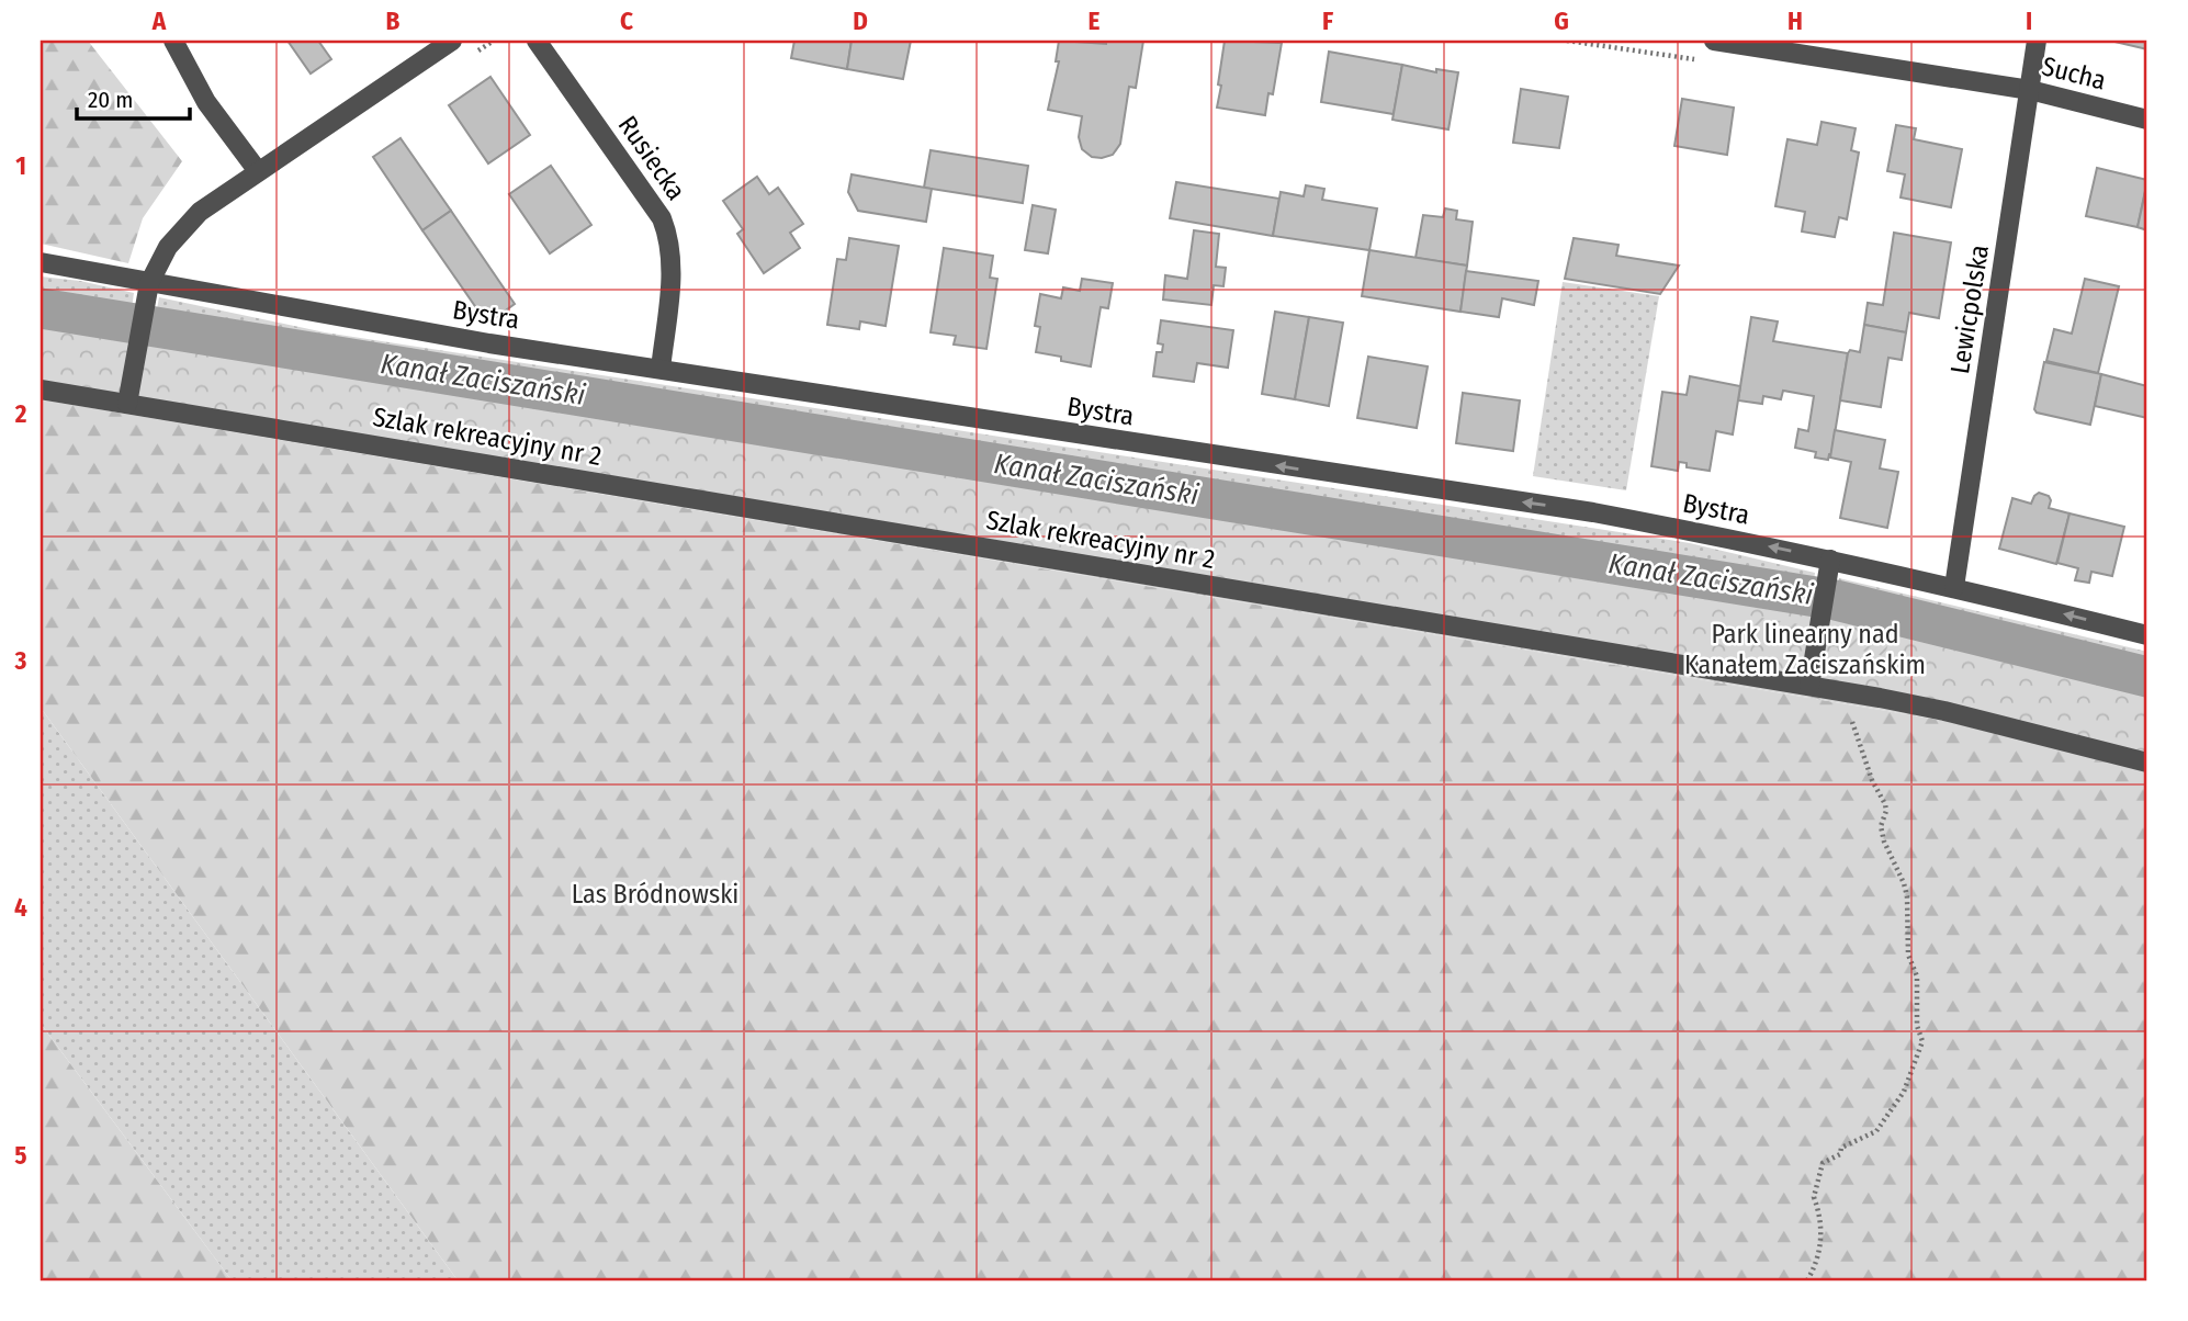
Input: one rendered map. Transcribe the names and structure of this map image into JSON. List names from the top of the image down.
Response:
{
  "streets": {
    "street": [
      "Sucha",
      "Rusiecka",
      "Lewicpolska",
      "Bystra",
      "Szlak rekreacyjny nr 2"
    ]
  },
  "crossings": [
    ["Sucha", "Lewicpolska"],
    ["Rusiecka", "Bystra"],
    ["Lewicpolska", "Bystra"]
  ],
  "one_way": ["Bystra"],
  "water": ["Kanał Zaciszański"],
  "parks": ["Park linearny nad Kanałem Zaciszańskim", "Las Bródnowski"],
  "scale_bar": "20 m",
  "grid": {
    "columns": [
      "A",
      "B",
      "C",
      "D",
      "E",
      "F",
      "G",
      "H",
      "I"
    ],
    "rows": [
      "1",
      "2",
      "3",
      "4",
      "5"
    ]
  }
}
